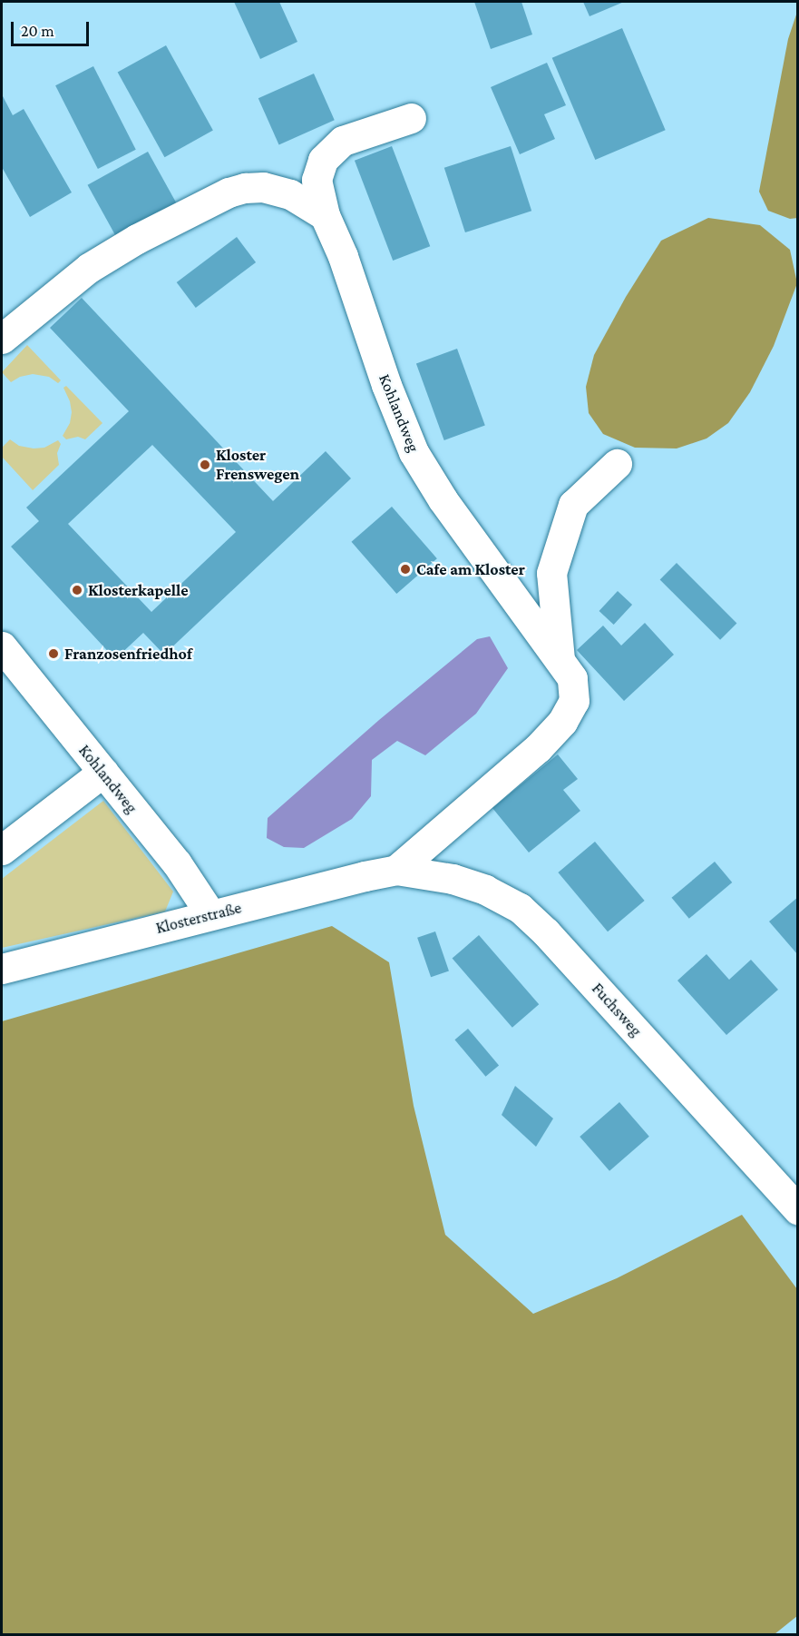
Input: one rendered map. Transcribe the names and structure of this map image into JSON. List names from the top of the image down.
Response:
{
  "streets": {
    "street": ["Kohlandweg", "Klosterstraße", "Fuchsweg"]
  },
  "crossings": [
    ["Kohlandweg", "Klosterstraße"],
    ["Kohlandweg", "Fuchsweg"],
    ["Klosterstraße", "Fuchsweg"]
  ],
  "places": [
    "Kloster Frenswegen",
    "Cafe am Kloster",
    "Klosterkapelle",
    "Franzosenfriedhof"
  ],
  "scale_bar": "20 m"
}
